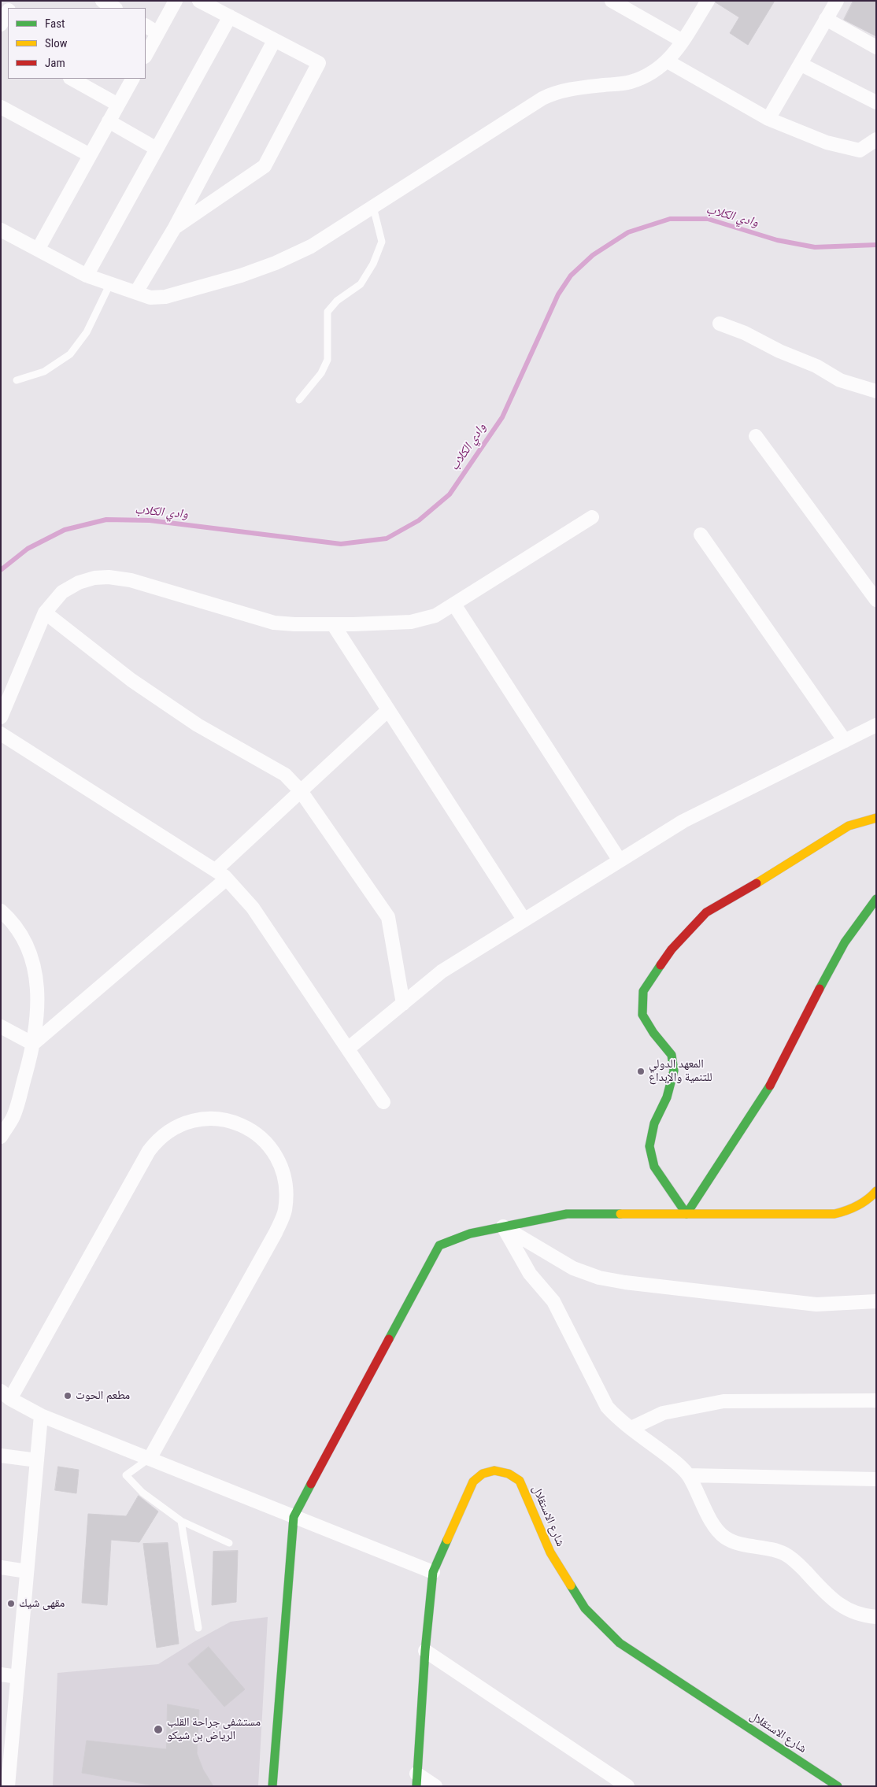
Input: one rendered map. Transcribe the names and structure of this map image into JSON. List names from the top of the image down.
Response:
{
  "streets": {
    "street": ["شارع الاستقلال"]
  },
  "water": ["وادي الكلاب"],
  "places": [
    "المعهد الدولي للتنمية والإبداع",
    "مطعم الحوت",
    "مقهى شيك",
    "مستشفى جراحة القلب الرياض بن شيكو"
  ],
  "legend": ["Fast", "Slow", "Jam"]
}
